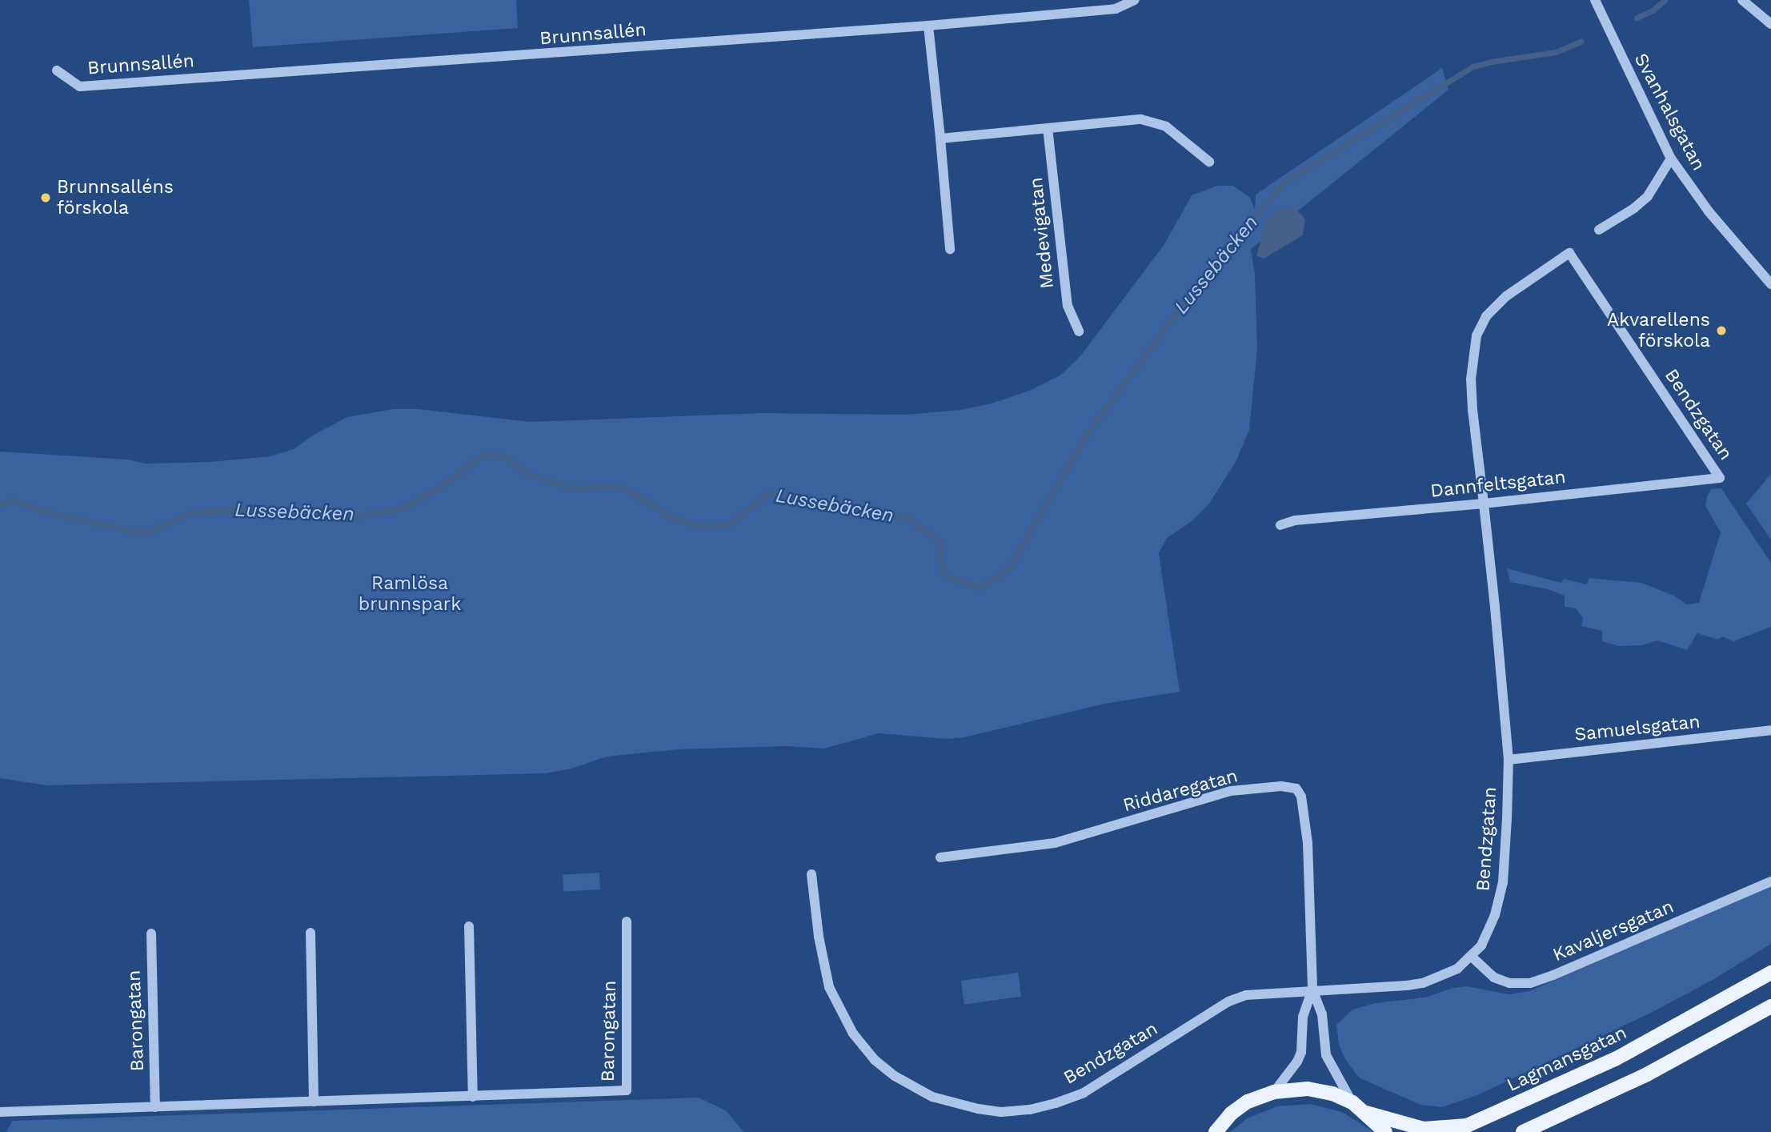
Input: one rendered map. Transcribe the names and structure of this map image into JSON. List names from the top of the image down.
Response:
{
  "streets": {
    "main road": ["Lagmansgatan"],
    "street": [
      "Brunnsallén",
      "Svanhalsgatan",
      "Medevigatan",
      "Bendzgatan",
      "Dannfeltsgatan",
      "Samuelsgatan",
      "Riddaregatan",
      "Kavaljersgatan",
      "Barongatan"
    ]
  },
  "crossings": [
    ["Bendzgatan", "Dannfeltsgatan"],
    ["Bendzgatan", "Samuelsgatan"],
    ["Bendzgatan", "Riddaregatan"],
    ["Bendzgatan", "Kavaljersgatan"]
  ],
  "water": ["Lussebäcken"],
  "parks": ["Ramlösa brunnspark"],
  "places": ["Brunnsalléns förskola", "Akvarellens förskola"]
}
